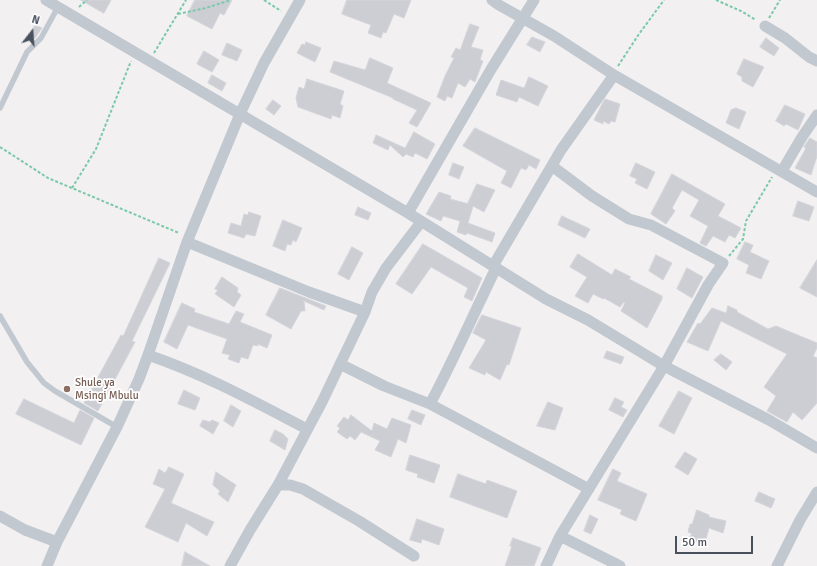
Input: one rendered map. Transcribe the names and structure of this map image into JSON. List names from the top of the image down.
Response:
{
  "places": ["Shule ya Msingi Mbulu"],
  "scale_bar": "50 m",
  "north": "top"
}
